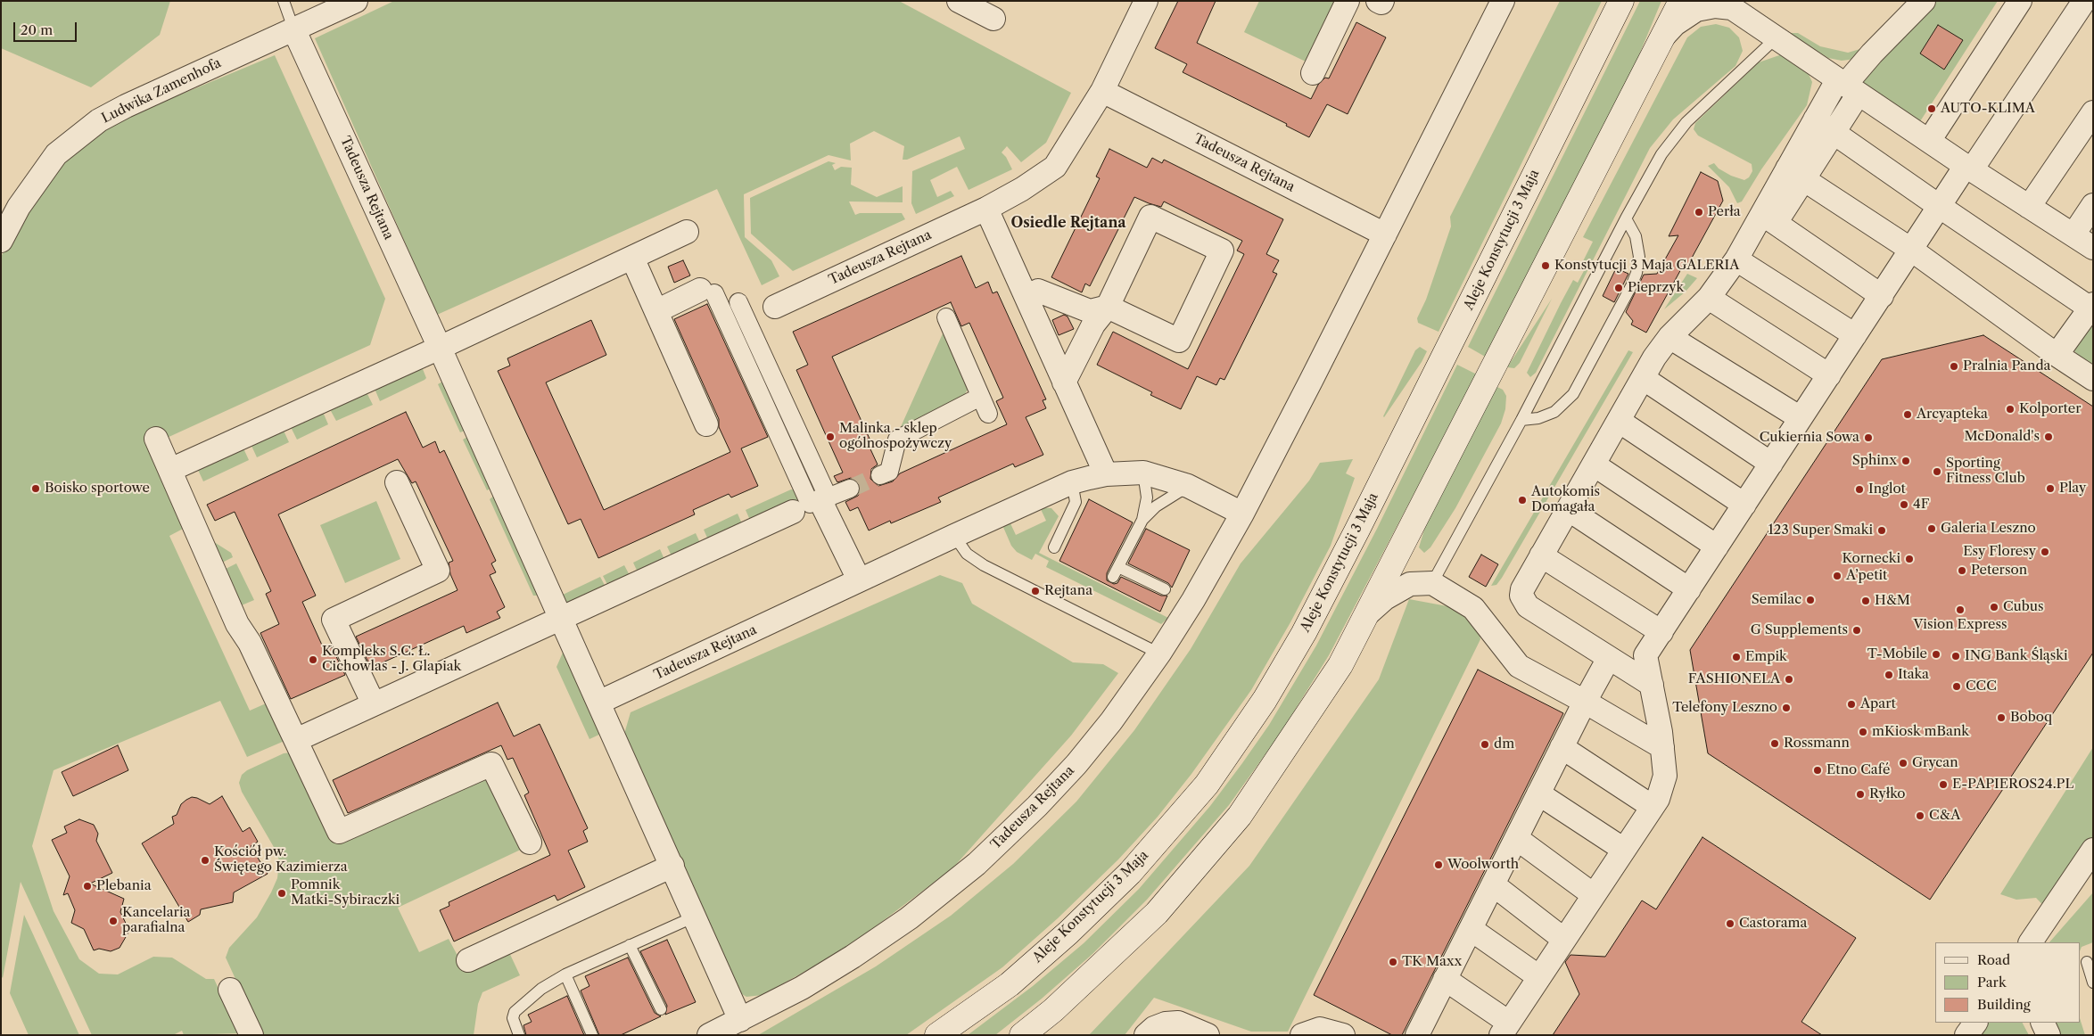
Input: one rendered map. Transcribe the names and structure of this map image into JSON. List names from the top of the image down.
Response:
{
  "streets": {
    "main road": ["Aleje Konstytucji 3 Maja"],
    "street": ["Ludwika Zamenhofa", "Tadeusza Rejtana"]
  },
  "crossings": [
    ["Ludwika Zamenhofa", "Tadeusza Rejtana"]
  ],
  "districts": ["Osiedle Rejtana"],
  "places": [
    "AUTO-KLIMA",
    "Perła",
    "Konstytucji 3 Maja GALERIA",
    "Pieprzyk",
    "Pralnia Panda",
    "Kolporter",
    "Arcyapteka",
    "Malinka - sklep ogólnospożywczy",
    "McDonald's",
    "Cukiernia Sowa",
    "Sphinx",
    "Sporting Fitness Club",
    "Boisko sportowe",
    "Play",
    "Inglot",
    "Autokomis Domagała",
    "4F",
    "Galeria Leszno",
    "123 Super Smaki",
    "Esy Floresy",
    "Kornecki",
    "Peterson",
    "A’petit",
    "Rejtana",
    "Semilac",
    "H&M",
    "Cubus",
    "Vision Express",
    "G Supplements",
    "T-Mobile",
    "ING Bank Śląski",
    "Empik",
    "Kompleks S.C. Ł. Cichowlas - J. Glapiak",
    "Itaka",
    "FASHIONELA",
    "CCC",
    "Apart",
    "Telefony Leszno",
    "Boboq",
    "mKiosk mBank",
    "Rossmann",
    "dm",
    "Grycan",
    "Etno Café",
    "E-PAPIEROS24.PL",
    "Ryłko",
    "C&A",
    "Kościół pw. Świętego Kazimierza",
    "Woolworth",
    "Plebania",
    "Pomnik Matki-Sybiraczki",
    "Kancelaria parafialna",
    "Castorama",
    "TK Maxx"
  ],
  "legend": ["Road", "Park", "Building"],
  "scale_bar": "20 m"
}
